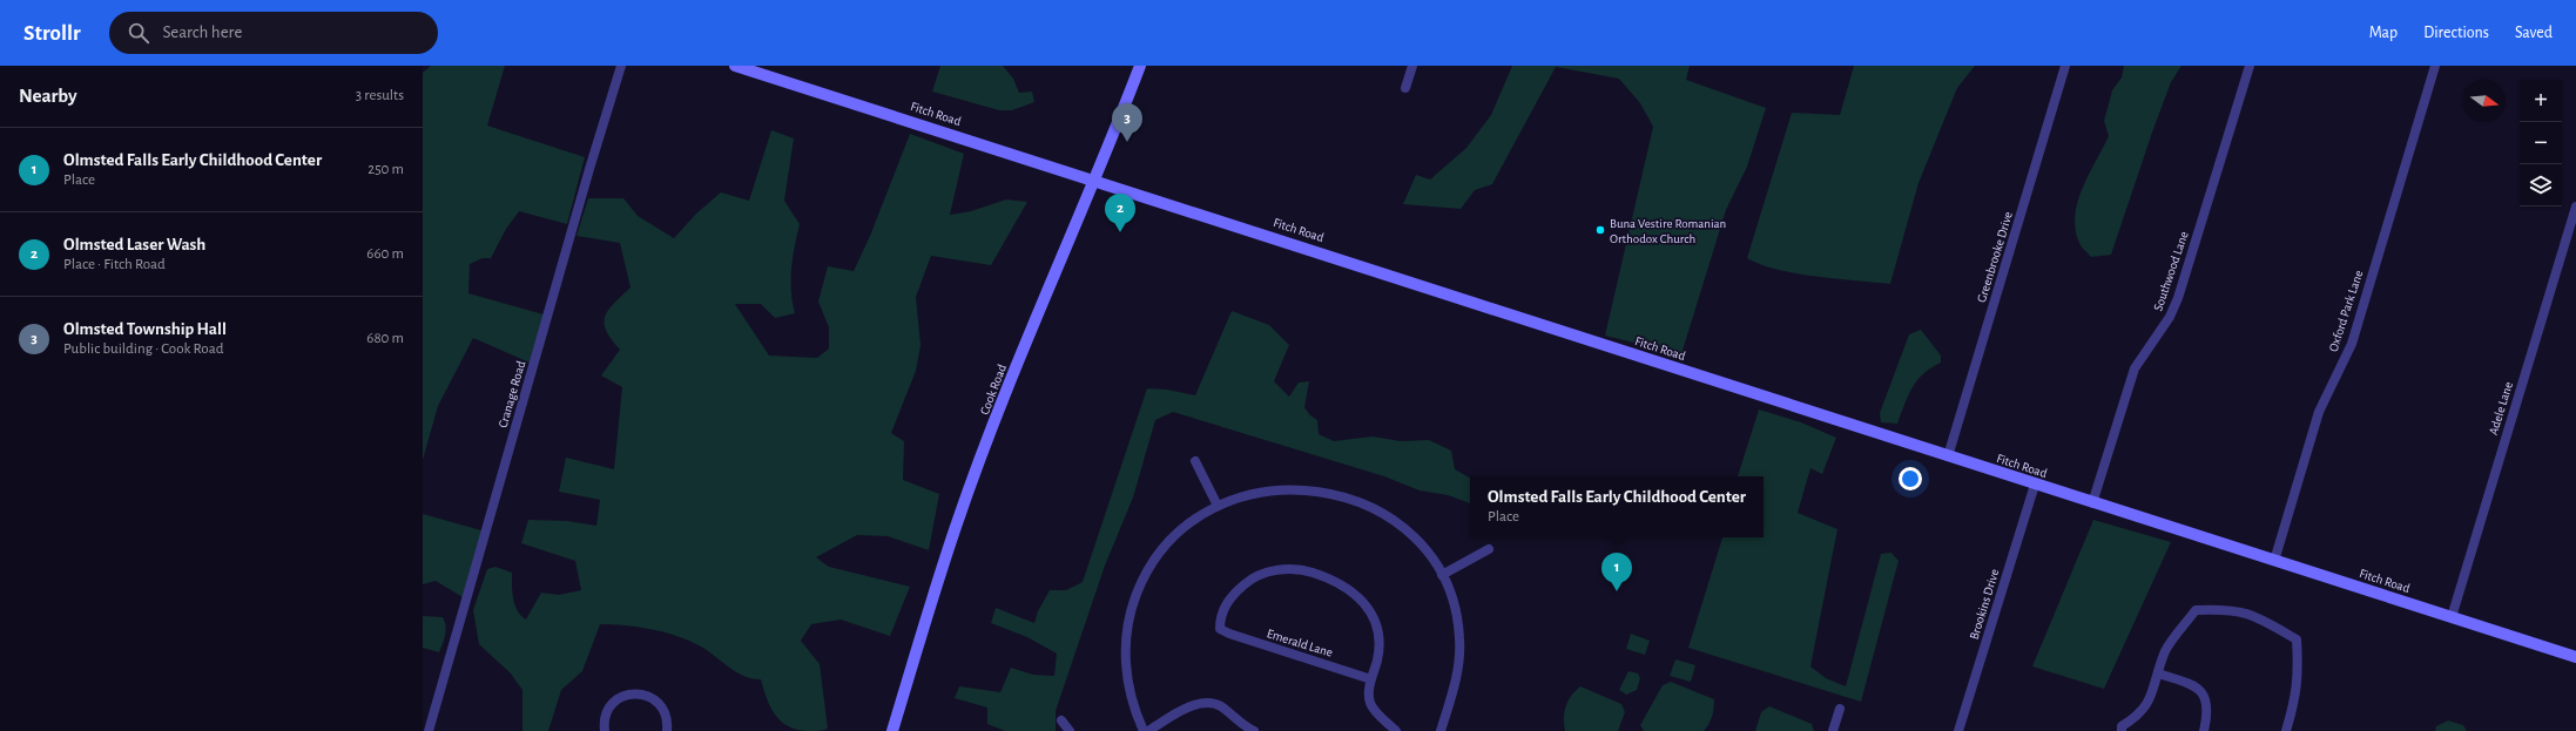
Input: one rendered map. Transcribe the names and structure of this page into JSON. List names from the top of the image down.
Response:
{
  "streets": {
    "street": [
      "Fitch Road",
      "Greenbrooke Drive",
      "Southwood Lane",
      "Oxford Park Lane",
      "Cook Road",
      "Cranage Road",
      "Adele Lane",
      "Brookins Drive",
      "Emerald Lane"
    ]
  },
  "crossings": [
    ["Fitch Road", "Greenbrooke Drive"],
    ["Fitch Road", "Southwood Lane"],
    ["Fitch Road", "Oxford Park Lane"],
    ["Fitch Road", "Cook Road"],
    ["Fitch Road", "Adele Lane"],
    ["Fitch Road", "Brookins Drive"]
  ],
  "places": ["Buna Vestire Romanian Orthodox Church"],
  "north": "right",
  "page": {
    "header": "Strollr",
    "search": "Search here",
    "nav": ["Map", "Directions", "Saved"],
    "heading": ["Nearby", "3 results"],
    "map_buttons": ["+", "−"],
    "pins": ["3", "2", "1"],
    "list": [
      {
        "mark": "1",
        "name": "Olmsted Falls Early Childhood Center",
        "note": "Place",
        "value": "250 m"
      },
      {
        "mark": "2",
        "name": "Olmsted Laser Wash",
        "note": "Place · Fitch Road",
        "value": "660 m"
      },
      {
        "mark": "3",
        "name": "Olmsted Township Hall",
        "note": "Public building · Cook Road",
        "value": "680 m"
      }
    ],
    "popup": ["Olmsted Falls Early Childhood Center", "Place"]
  }
}
